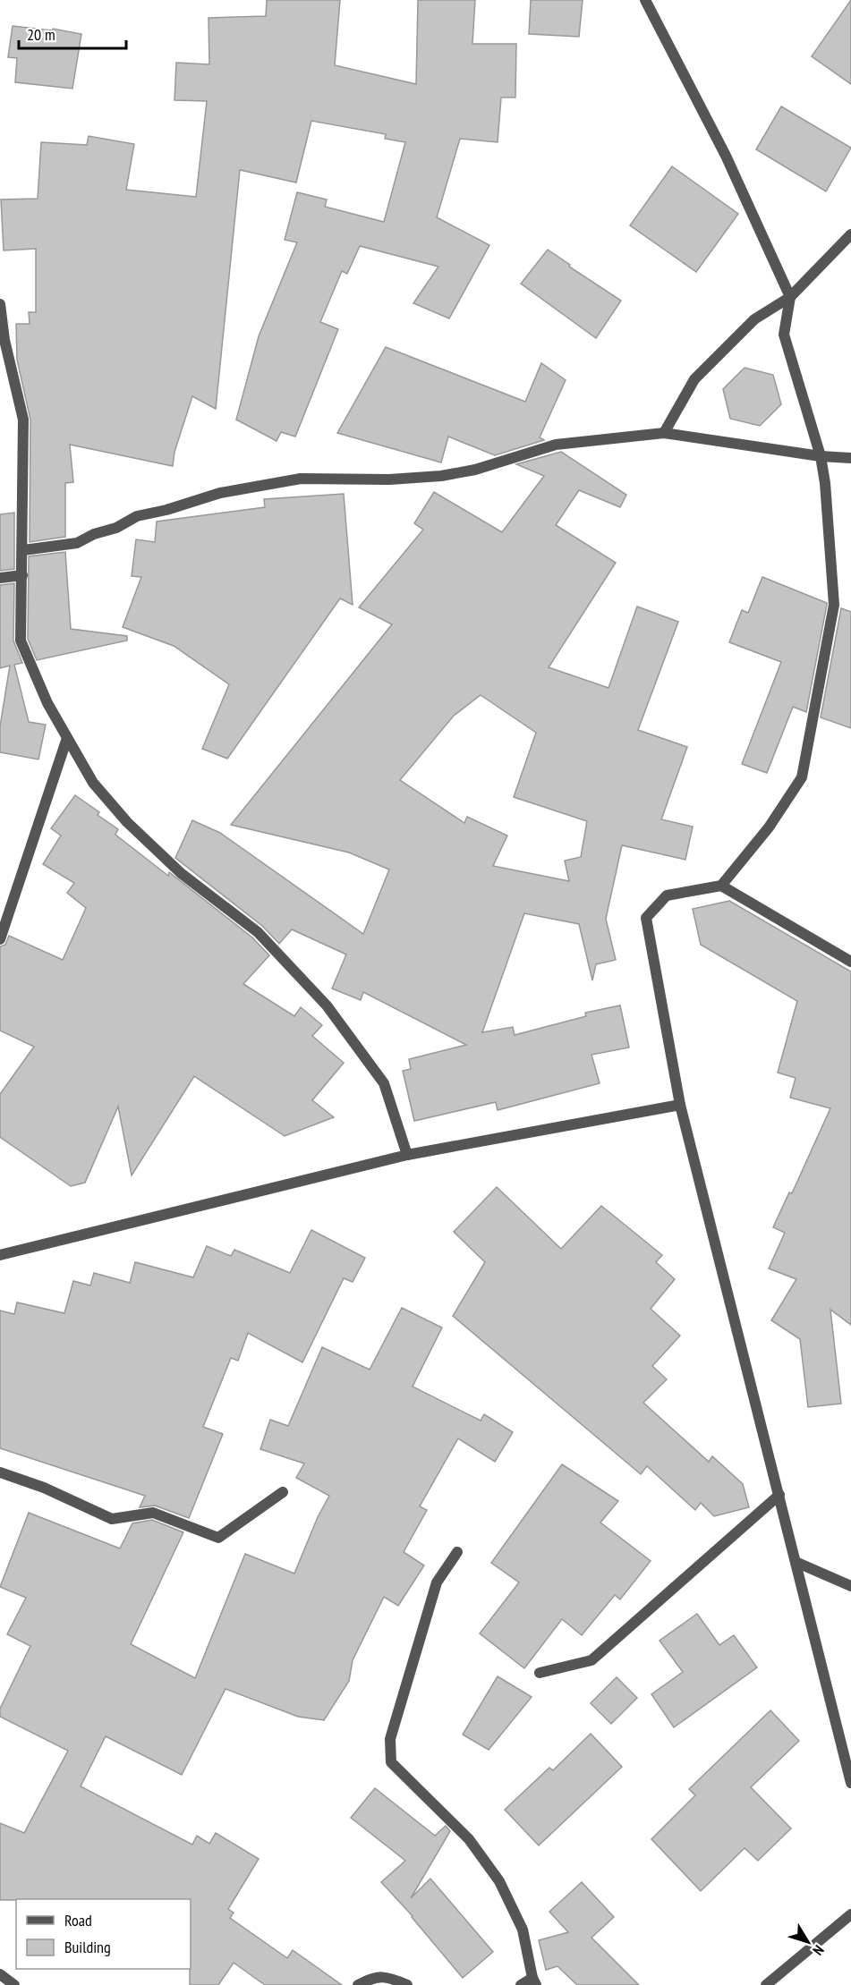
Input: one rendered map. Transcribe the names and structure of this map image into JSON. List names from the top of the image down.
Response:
{
  "legend": ["Road", "Building"],
  "scale_bar": "20 m",
  "north": "bottom right"
}
